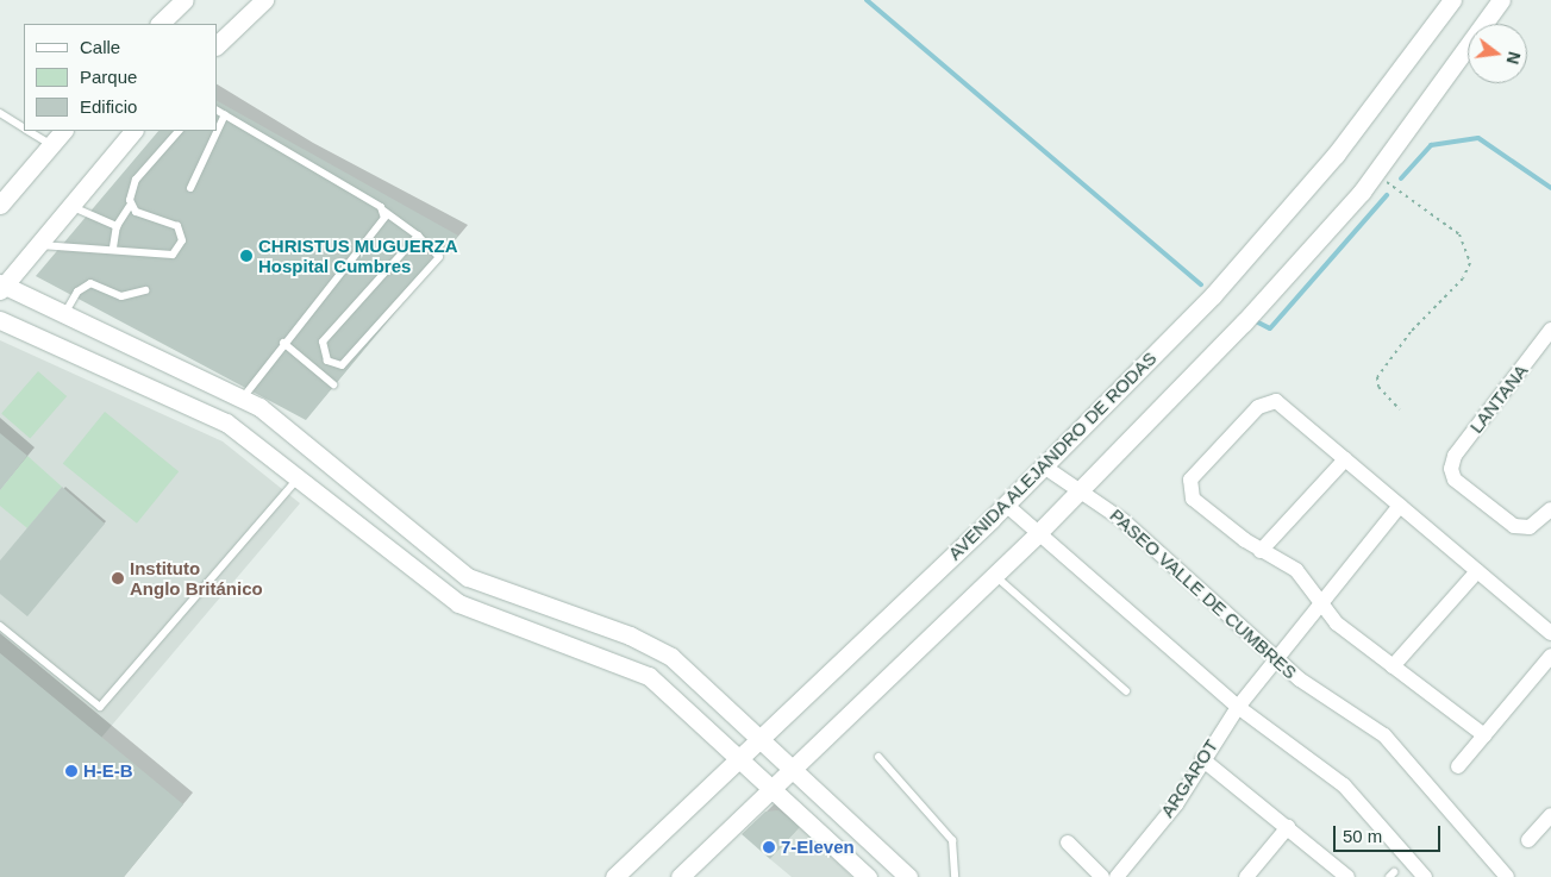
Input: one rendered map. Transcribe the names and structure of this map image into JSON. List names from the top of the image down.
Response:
{
  "streets": {
    "street": [
      "LANTANA",
      "AVENIDA ALEJANDRO DE RODAS",
      "PASEO VALLE DE CUMBRES",
      "ARGAROT"
    ]
  },
  "crossings": [
    ["AVENIDA ALEJANDRO DE RODAS", "PASEO VALLE DE CUMBRES"],
    ["PASEO VALLE DE CUMBRES", "ARGAROT"]
  ],
  "places": [
    "CHRISTUS MUGUERZA Hospital Cumbres",
    "Instituto Anglo Británico",
    "H-E-B",
    "7-Eleven"
  ],
  "legend": ["Calle", "Parque", "Edificio"],
  "scale_bar": "50 m",
  "north": "right"
}
